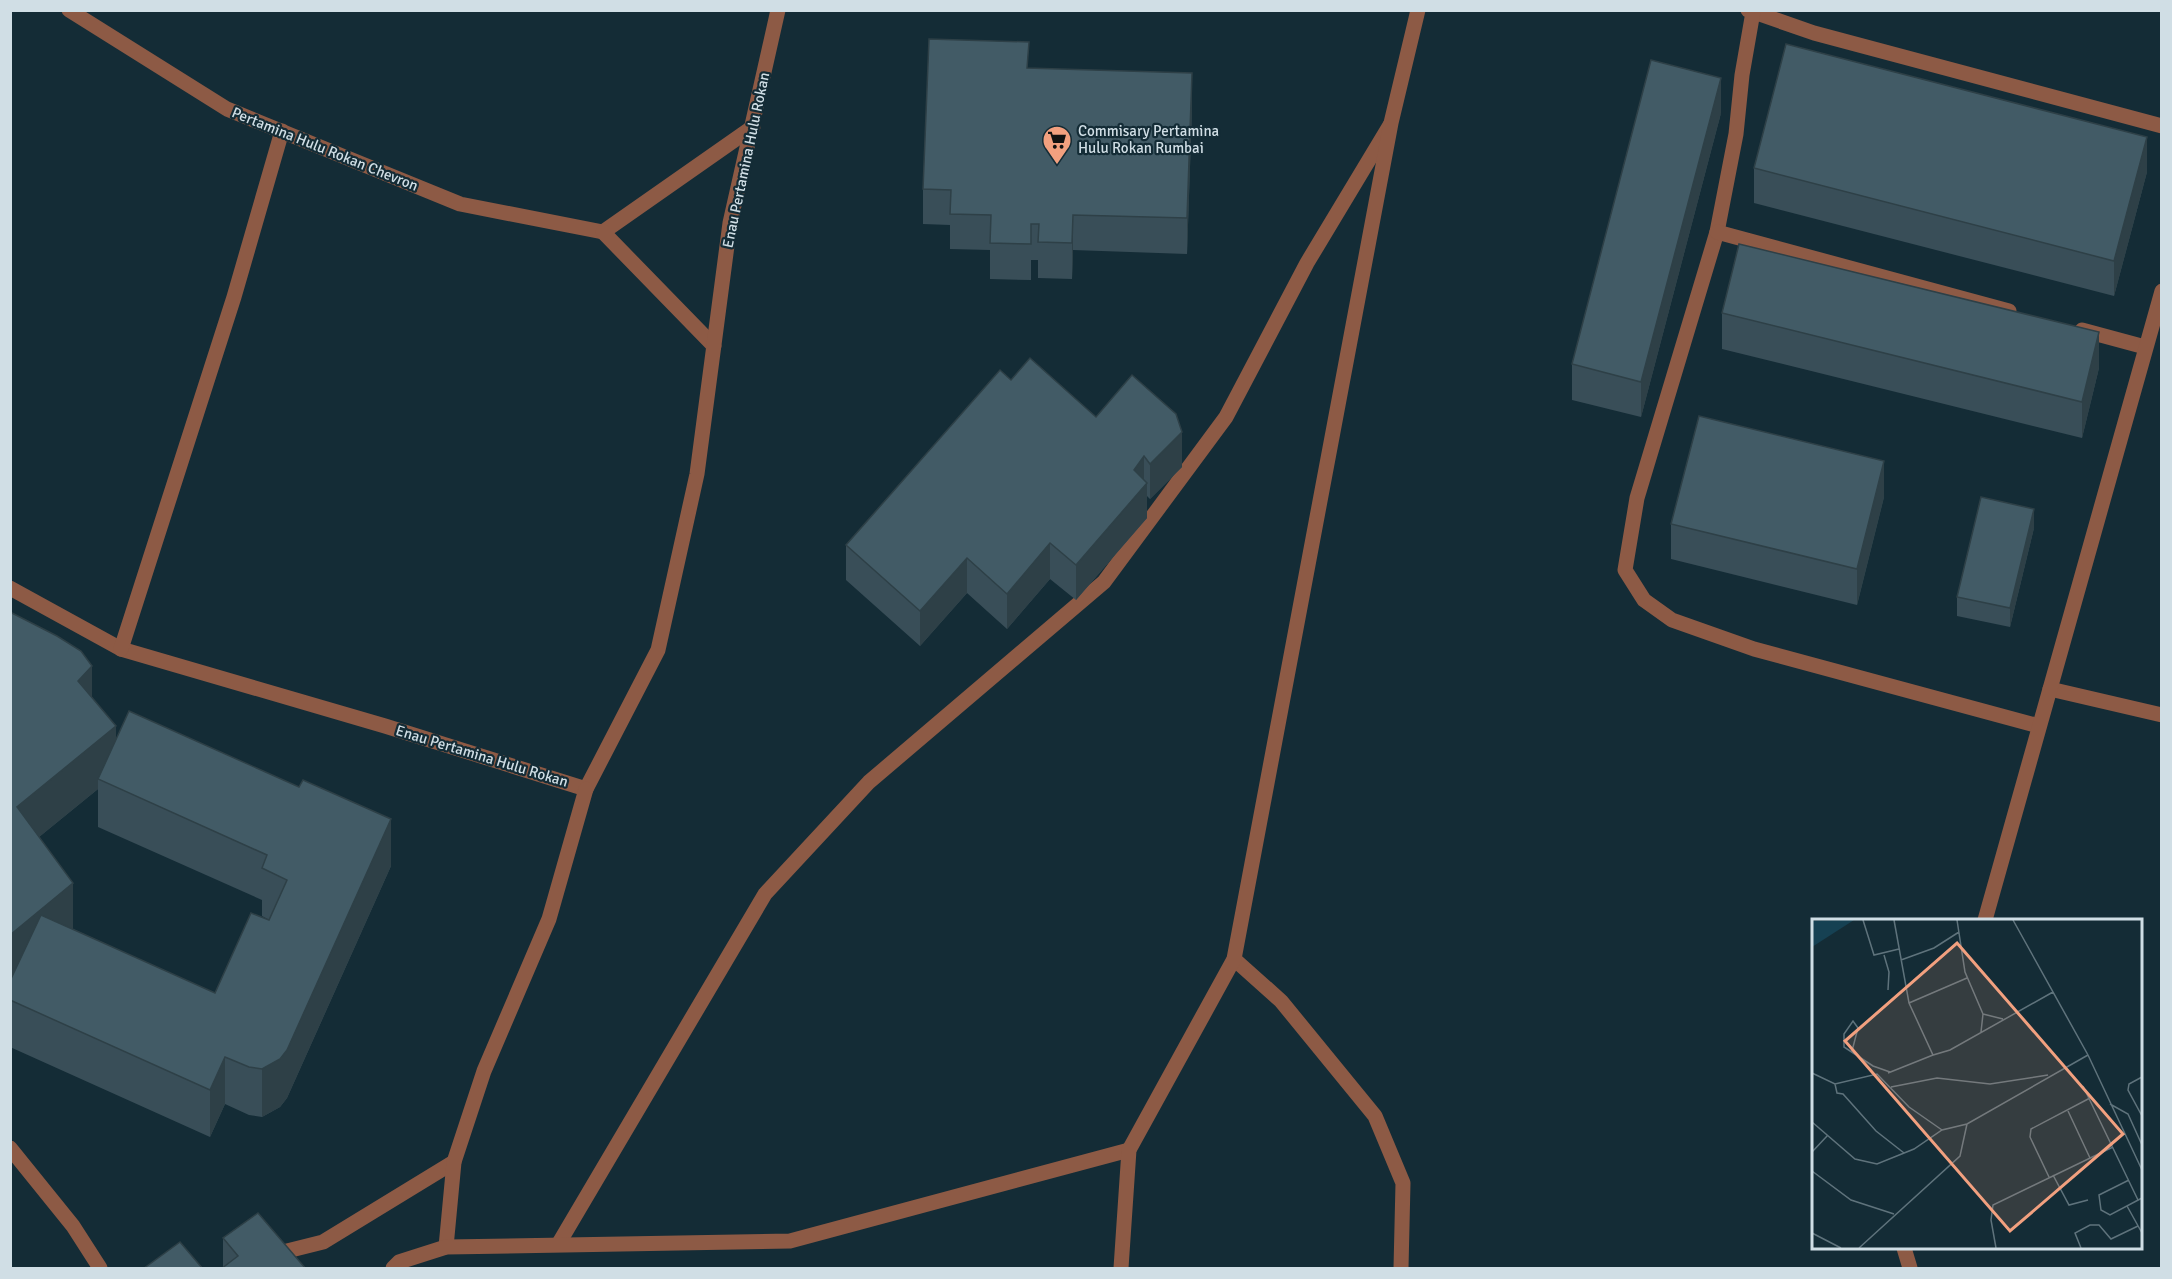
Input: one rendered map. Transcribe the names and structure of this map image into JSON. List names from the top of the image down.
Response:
{
  "streets": {
    "street": ["Pertamina Hulu Rokan Chevron", "Enau Pertamina Hulu Rokan"]
  },
  "places": {
    "supermarket": ["Commisary Pertamina Hulu Rokan Rumbai"]
  }
}
